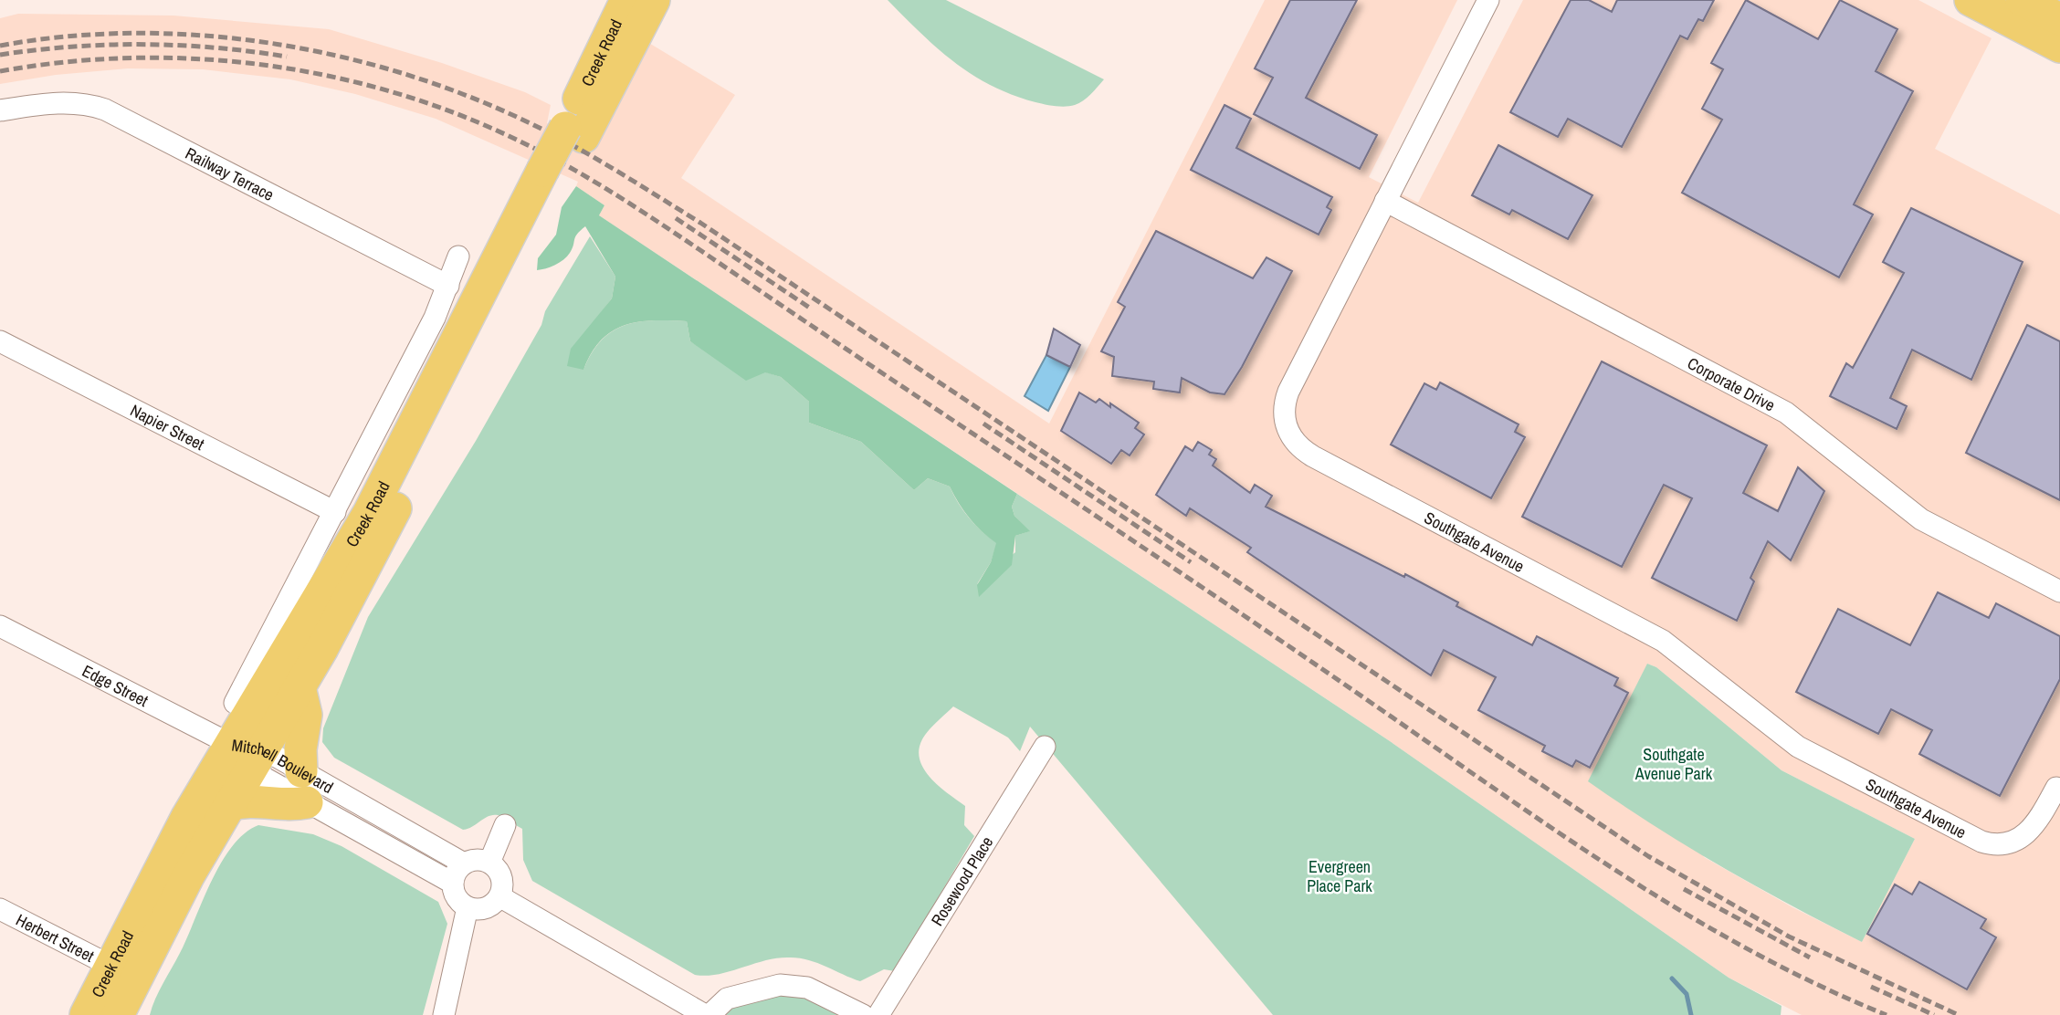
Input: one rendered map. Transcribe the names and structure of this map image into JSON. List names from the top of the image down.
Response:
{
  "streets": {
    "main road": ["Creek Road"],
    "street": [
      "Railway Terrace",
      "Corporate Drive",
      "Napier Street",
      "Southgate Avenue",
      "Edge Street",
      "Mitchell Boulevard",
      "Rosewood Place",
      "Herbert Street"
    ]
  },
  "crossings": [
    ["Creek Road", "Railway Terrace"],
    ["Creek Road", "Napier Street"],
    ["Creek Road", "Edge Street"],
    ["Creek Road", "Mitchell Boulevard"],
    ["Creek Road", "Herbert Street"],
    ["Corporate Drive", "Southgate Avenue"],
    ["Edge Street", "Mitchell Boulevard"]
  ],
  "parks": ["Southgate Avenue Park", "Evergreen Place Park"]
}
